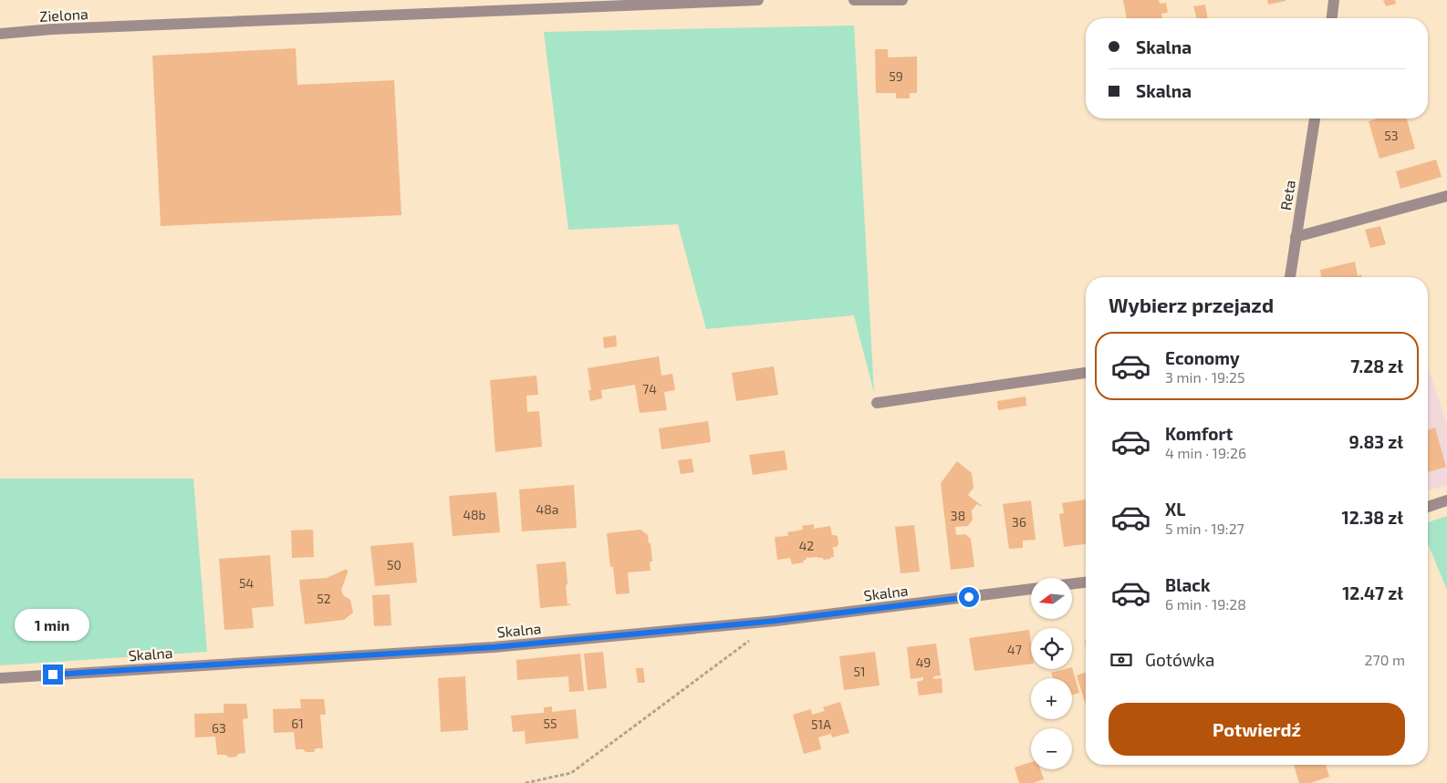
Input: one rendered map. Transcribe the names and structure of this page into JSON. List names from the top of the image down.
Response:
{
  "streets": {
    "street": ["Zielona", "Reta", "Skalna"]
  },
  "house_numbers": [
    "59",
    "53",
    "74",
    "48a",
    "48b",
    "38",
    "36",
    "42",
    "50",
    "54",
    "52",
    "47",
    "49",
    "51",
    "61",
    "55",
    "51A",
    "63"
  ],
  "north": "left",
  "page": {
    "banner": ["Skalna", "Skalna"],
    "heading": "Wybierz przejazd",
    "list": [
      {
        "name": "Economy",
        "note": "3 min · 19:25",
        "value": "7.28 zł"
      },
      {
        "name": "Komfort",
        "note": "4 min · 19:26",
        "value": "9.83 zł"
      },
      {
        "name": "XL",
        "note": "5 min · 19:27",
        "value": "12.38 zł"
      },
      {
        "name": "Black",
        "note": "6 min · 19:28",
        "value": "12.47 zł"
      }
    ],
    "map_buttons": ["+", "−"],
    "bubble": "1 min",
    "pay": ["Gotówka", "270 m"],
    "buttons": "Potwierdź"
  }
}
